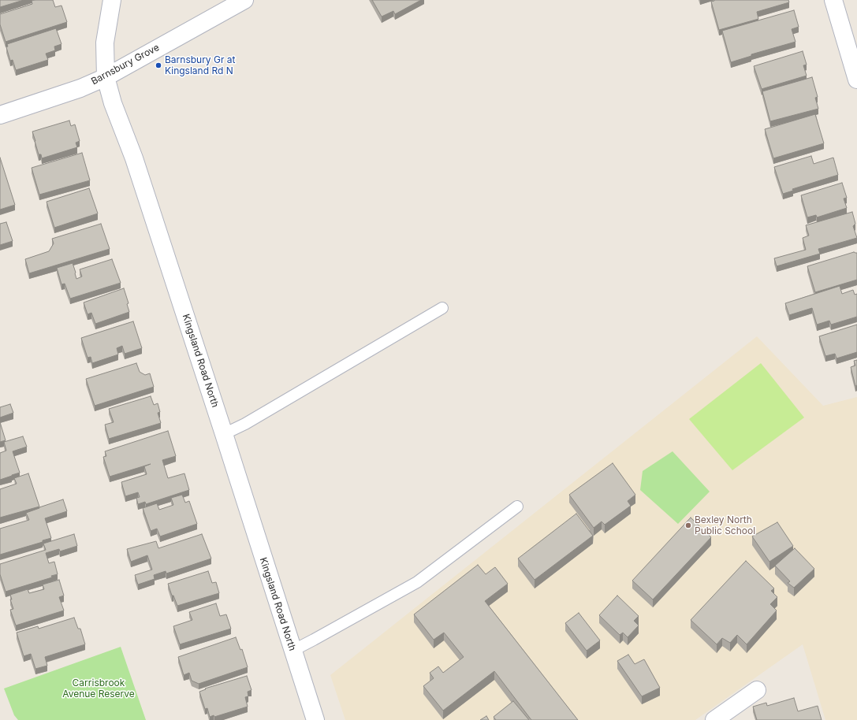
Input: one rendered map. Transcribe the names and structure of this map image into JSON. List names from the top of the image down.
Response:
{
  "streets": {
    "street": ["Barnsbury Grove", "Kingsland Road North"]
  },
  "crossings": [
    ["Barnsbury Grove", "Kingsland Road North"]
  ],
  "parks": ["Carrisbrook Avenue Reserve"],
  "places": ["Barnsbury Gr at Kingsland Rd N", "Bexley North Public School"]
}
